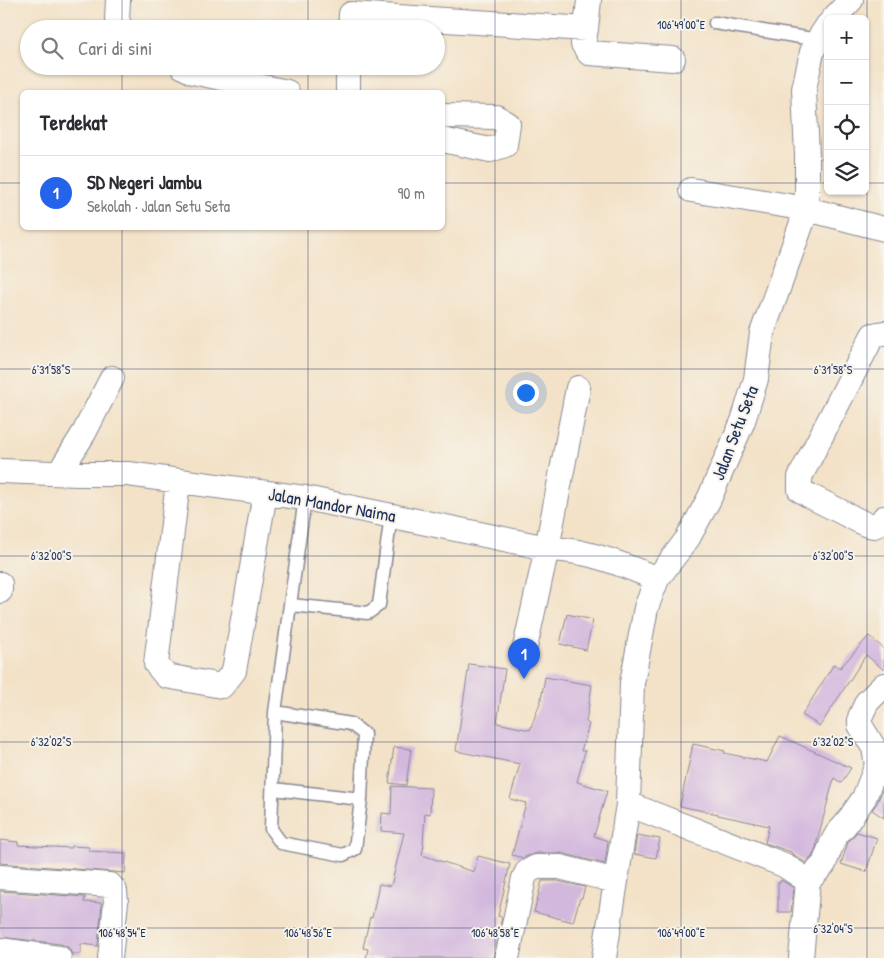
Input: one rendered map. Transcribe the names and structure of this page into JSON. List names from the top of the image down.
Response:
{
  "streets": {
    "street": ["Jalan Setu Seta", "Jalan Mandor Naima"]
  },
  "crossings": [
    ["Jalan Setu Seta", "Jalan Mandor Naima"]
  ],
  "page": {
    "map_buttons": ["+", "−"],
    "search": "Cari di sini",
    "heading": "Terdekat",
    "list": [
      {
        "mark": "1",
        "name": "SD Negeri Jambu",
        "note": "Sekolah · Jalan Setu Seta",
        "value": "90 m"
      }
    ],
    "pins": "1"
  },
  "coordinates": [
    "106°49'00\"E",
    "6°31'58\"S",
    "6°32'00\"S",
    "6°32'02\"S",
    "6°32'04\"S",
    "106°48'54\"E",
    "106°48'56\"E",
    "106°48'58\"E"
  ]
}
